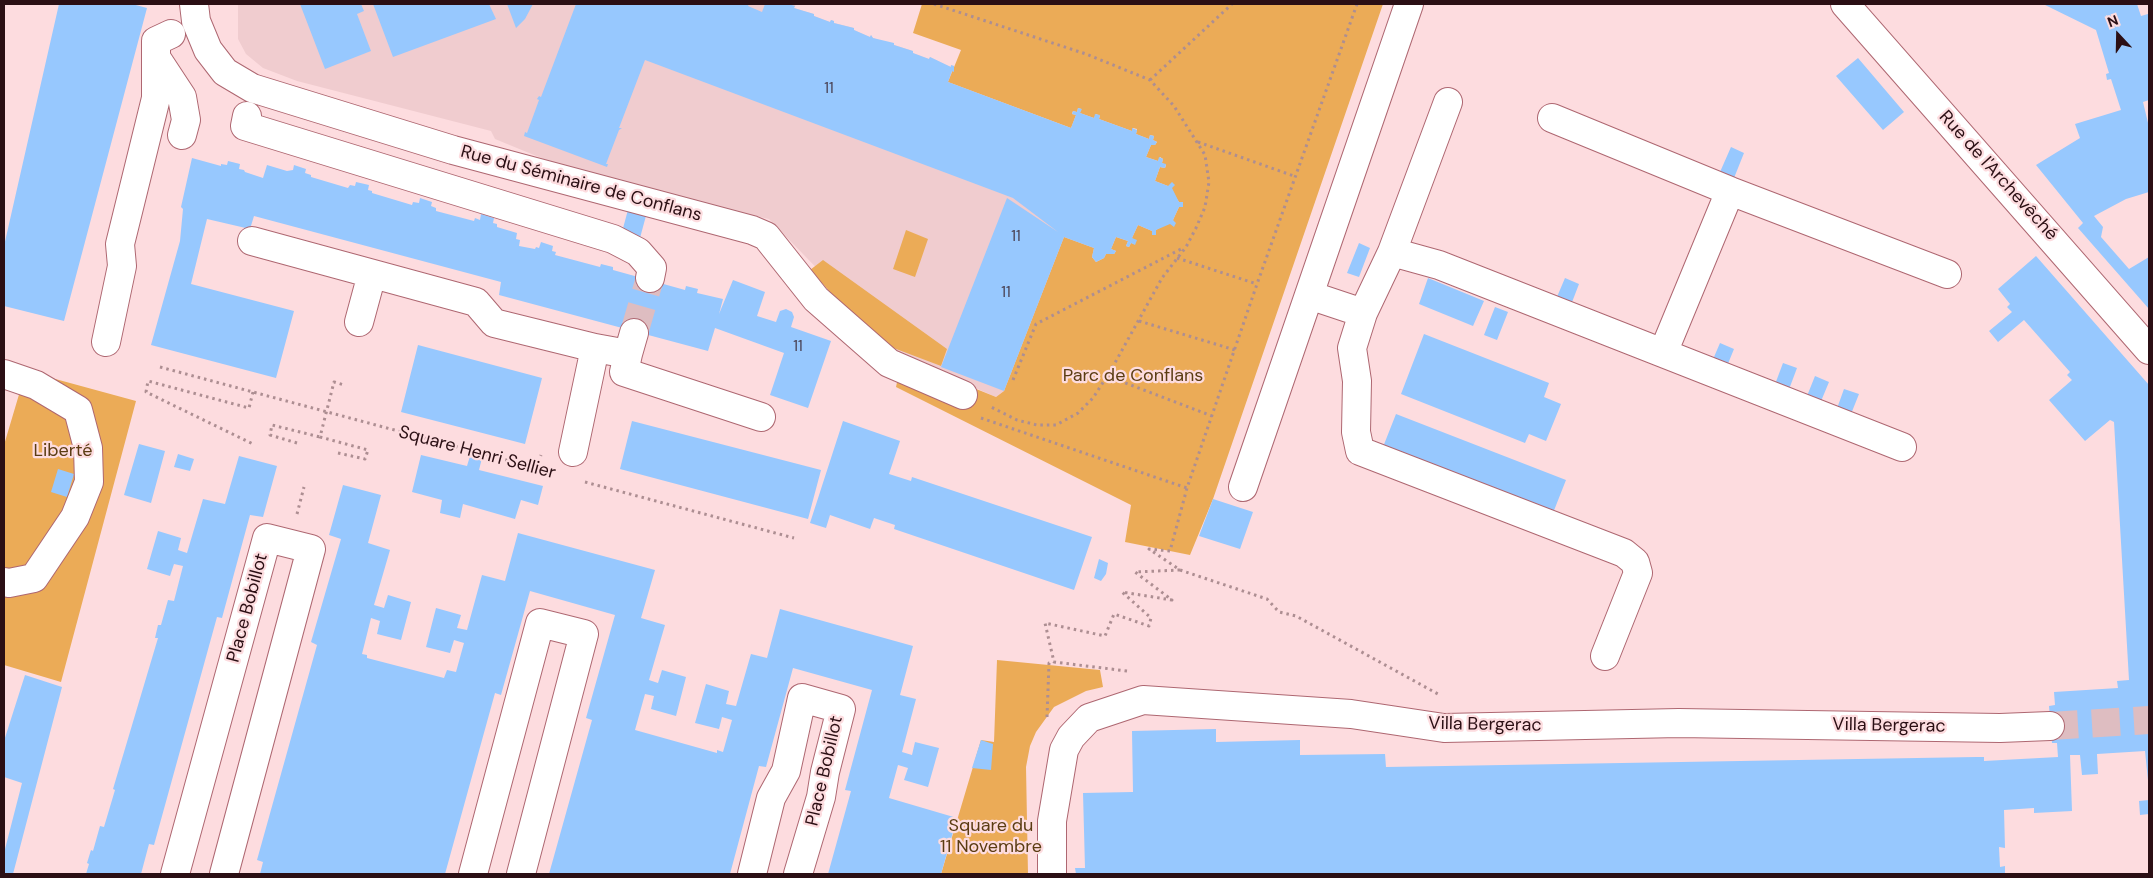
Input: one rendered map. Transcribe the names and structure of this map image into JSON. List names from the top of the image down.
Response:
{
  "streets": {
    "street": [
      "Rue de l'Archevêché",
      "Rue du Séminaire de Conflans",
      "Square Henri Sellier",
      "Place Bobillot",
      "Villa Bergerac"
    ]
  },
  "parks": ["Parc de Conflans", "Liberté", "Square du 11 Novembre"],
  "house_numbers": [
    "11",
    "11",
    "11",
    "11"
  ],
  "north": "top"
}
